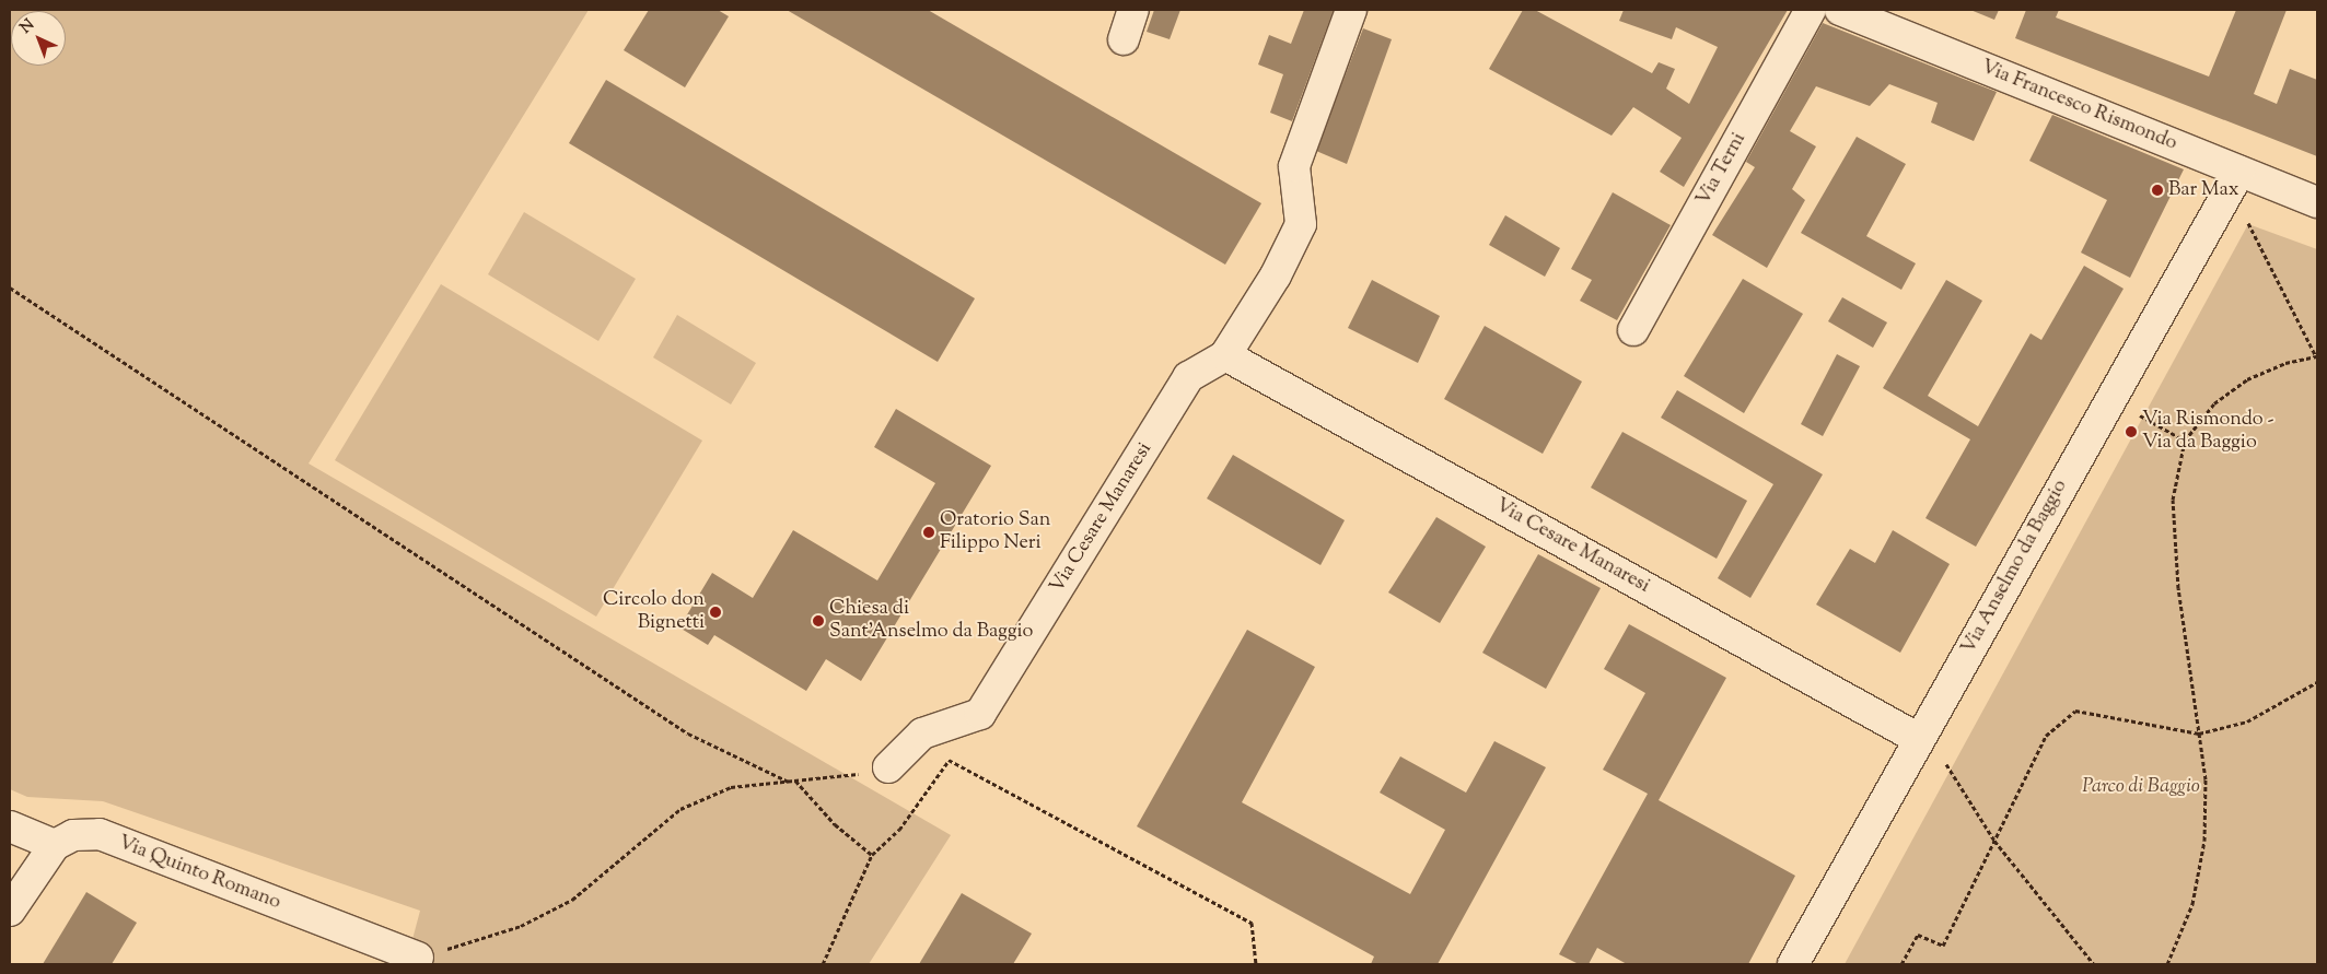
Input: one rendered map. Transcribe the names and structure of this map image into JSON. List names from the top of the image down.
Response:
{
  "streets": {
    "street": [
      "Via Francesco Rismondo",
      "Via Terni",
      "Via Cesare Manaresi",
      "Via Anselmo da Baggio",
      "Via Quinto Romano"
    ]
  },
  "crossings": [
    ["Via Francesco Rismondo", "Via Anselmo da Baggio"],
    ["Via Cesare Manaresi", "Via Anselmo da Baggio"]
  ],
  "parks": ["Parco di Baggio"],
  "places": [
    "Bar Max",
    "Via Rismondo - Via da Baggio",
    "Oratorio San Filippo Neri",
    "Circolo don Bignetti",
    "Chiesa di Sant'Anselmo da Baggio"
  ],
  "north": "top left"
}
